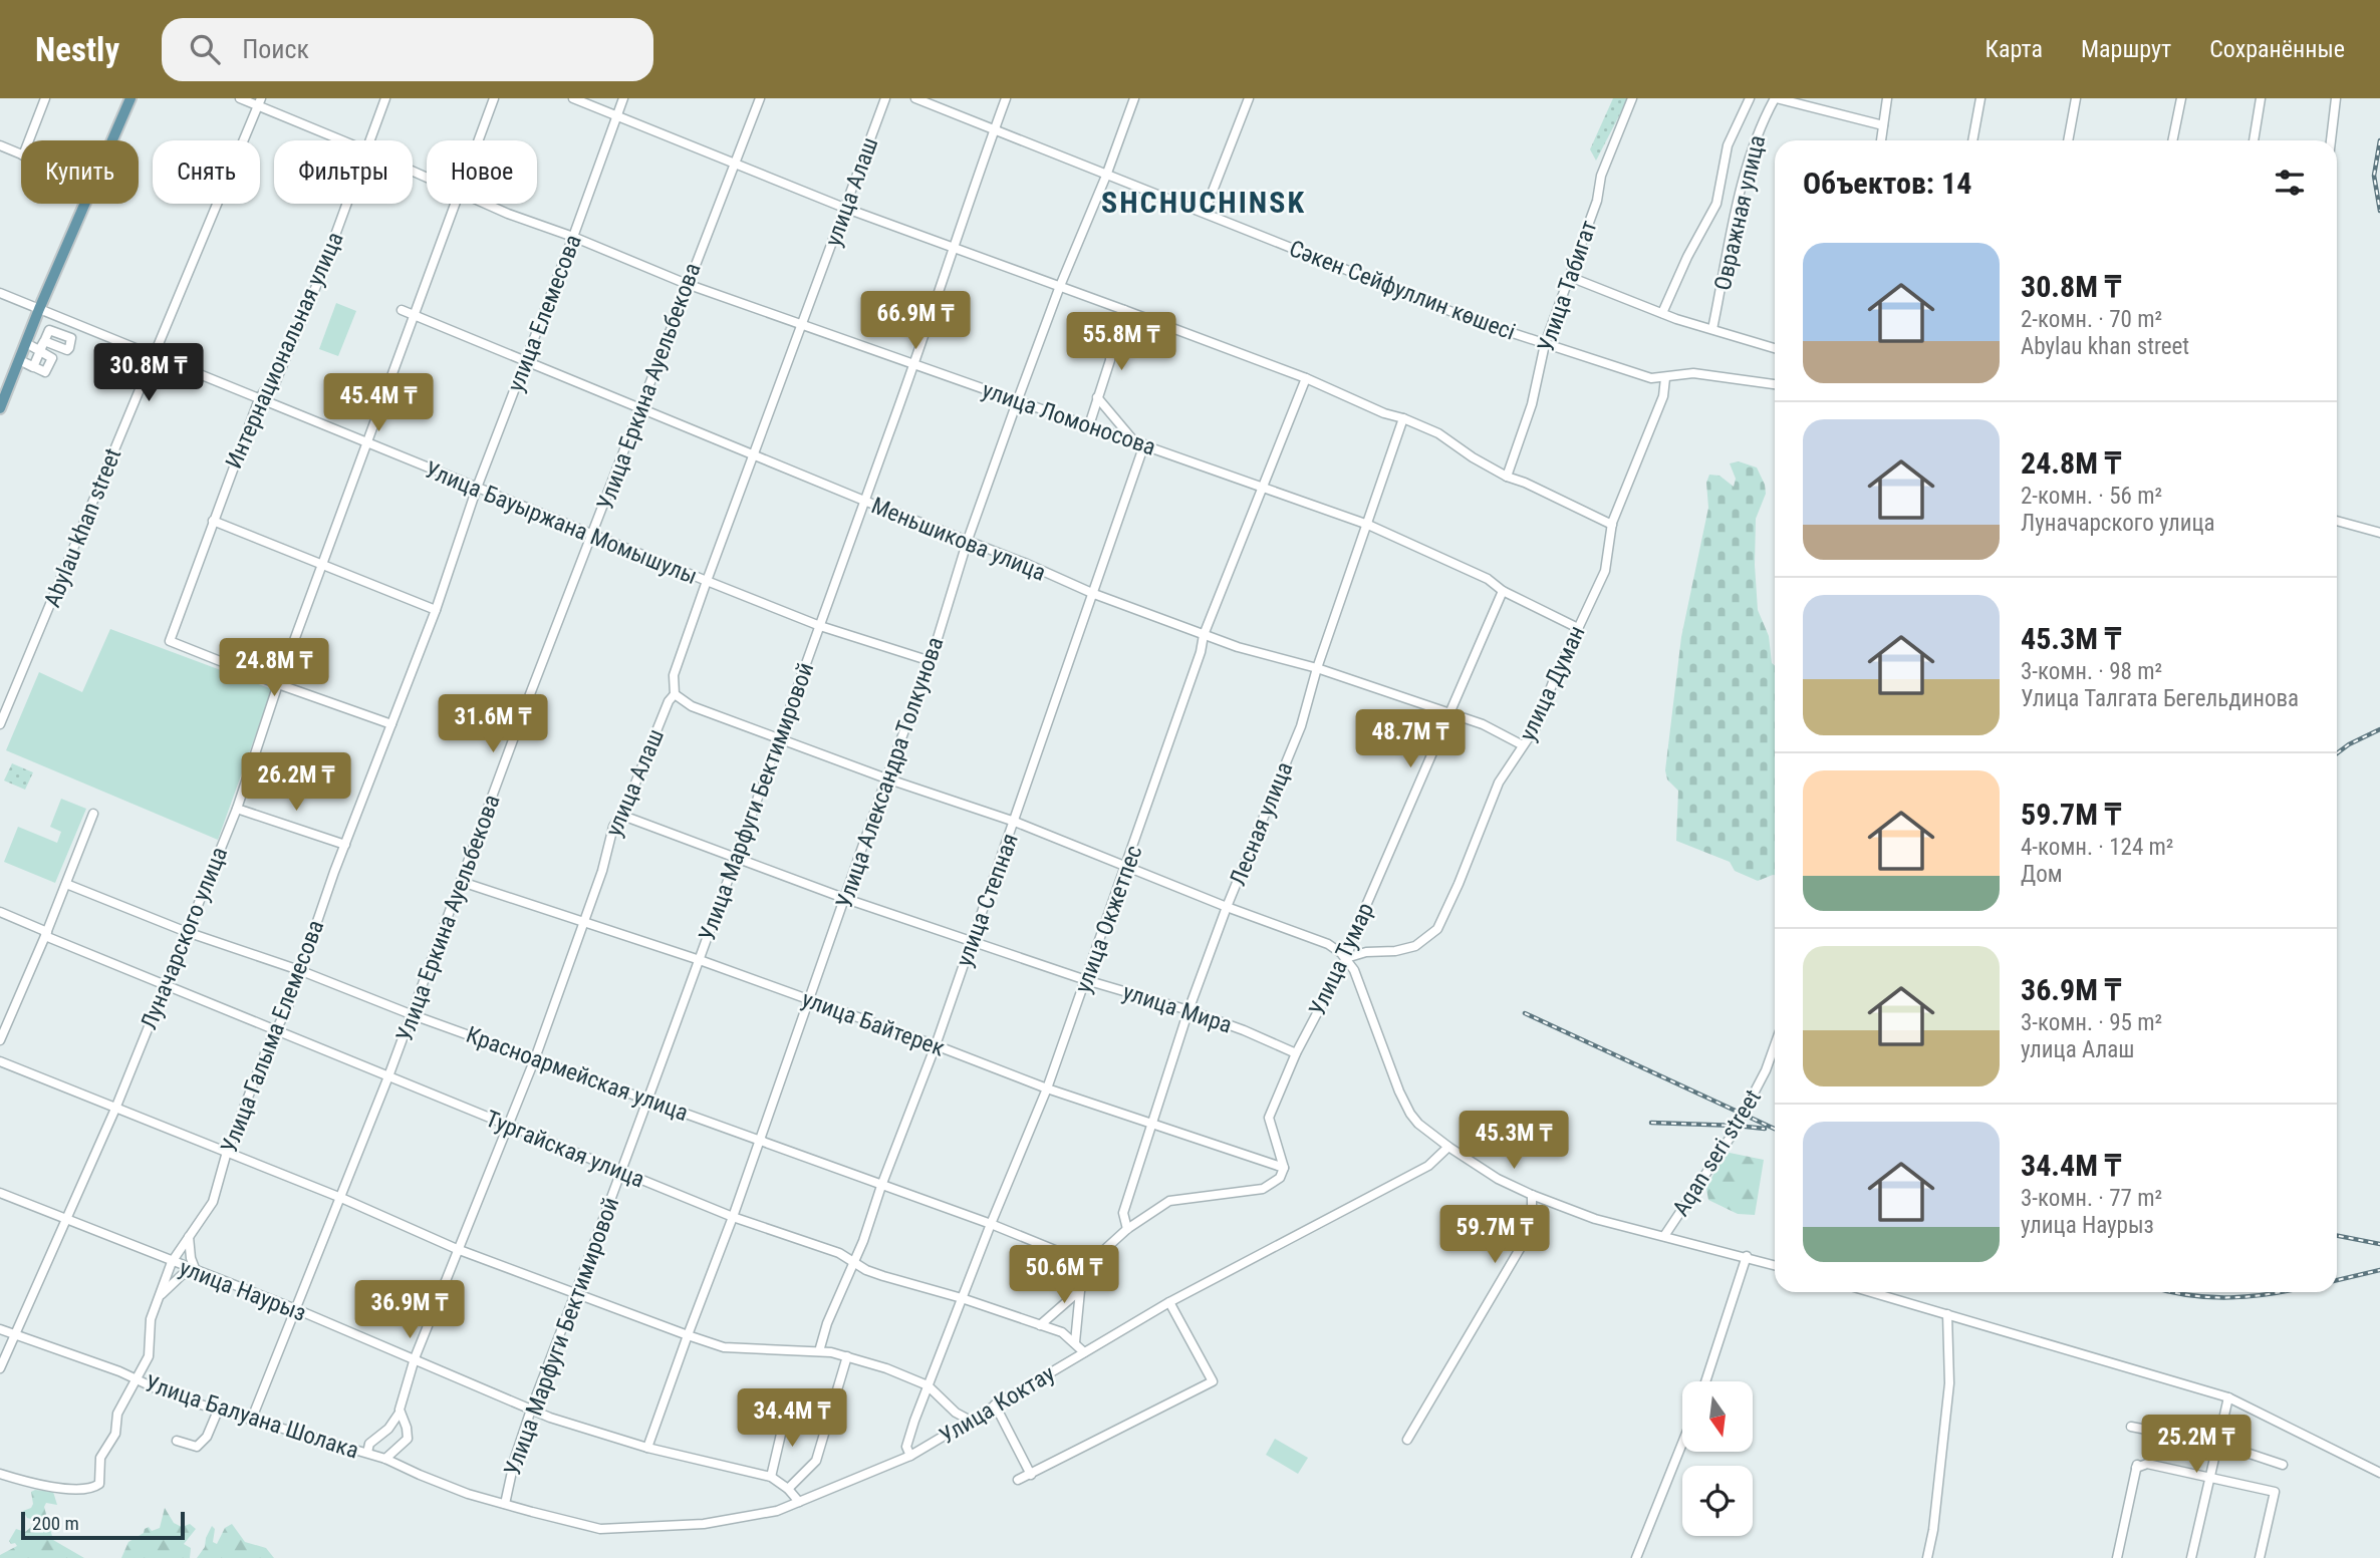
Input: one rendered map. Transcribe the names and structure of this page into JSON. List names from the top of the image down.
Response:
{
  "streets": {
    "street": [
      "улица Алаш",
      "Овражная улица",
      "Улица Табигат",
      "Сәкен Сейфуллин көшесі",
      "улица Елемесова",
      "Интернациональная улица",
      "Улица Еркина Ауельбекова",
      "улица Ломоносова",
      "Улица Бауыржана Момышулы",
      "Abylau khan street",
      "Меньшикова улица",
      "улица Думан",
      "Улица Александра Толкунова",
      "Улица Марфуги Бектимировой",
      "Лесная улица",
      "улица Степная",
      "улица Окжетпес",
      "Луначарского улица",
      "Улица Тумар",
      "улица Мира",
      "улица Байтерек",
      "Улица Галыма Елемесова",
      "Красноармейская улица",
      "Тургайская улица",
      "Aqan seri street",
      "улица Наурыз",
      "Улица Коктау",
      "Улица Балуана Шолака"
    ]
  },
  "crossings": [
    ["улица Алаш", "улица Ломоносова"],
    ["улица Алаш", "Улица Бауыржана Момышулы"],
    ["улица Алаш", "Меньшикова улица"],
    ["улица Алаш", "улица Мира"],
    ["улица Алаш", "улица Байтерек"],
    ["улица Алаш", "Красноармейская улица"],
    ["улица Алаш", "Тургайская улица"],
    ["улица Алаш", "улица Наурыз"],
    ["улица Алаш", "Улица Балуана Шолака"],
    ["Улица Табигат", "Сәкен Сейфуллин көшесі"],
    ["Сәкен Сейфуллин көшесі", "улица Думан"],
    ["Сәкен Сейфуллин көшесі", "Улица Александра Толкунова"],
    ["Сәкен Сейфуллин көшесі", "Улица Марфуги Бектимировой"],
    ["улица Елемесова", "улица Ломоносова"],
    ["улица Елемесова", "Улица Бауыржана Момышулы"],
    ["улица Елемесова", "Меньшикова улица"],
    ["улица Елемесова", "Улица Галыма Елемесова"],
    ["Интернациональная улица", "Улица Бауыржана Момышулы"],
    ["Интернациональная улица", "Луначарского улица"],
    ["Улица Еркина Ауельбекова", "улица Ломоносова"],
    ["Улица Еркина Ауельбекова", "Улица Бауыржана Момышулы"],
    ["Улица Еркина Ауельбекова", "Меньшикова улица"],
    ["Улица Еркина Ауельбекова", "улица Байтерек"],
    ["Улица Еркина Ауельбекова", "Красноармейская улица"],
    ["Улица Еркина Ауельбекова", "Тургайская улица"],
    ["Улица Еркина Ауельбекова", "улица Наурыз"],
    ["Улица Еркина Ауельбекова", "Улица Балуана Шолака"],
    ["улица Ломоносова", "Abylau khan street"],
    ["улица Ломоносова", "улица Думан"],
    ["улица Ломоносова", "Улица Александра Толкунова"],
    ["улица Ломоносова", "Улица Марфуги Бектимировой"],
    ["улица Ломоносова", "Лесная улица"],
    ["улица Ломоносова", "улица Степная"],
    ["улица Ломоносова", "улица Окжетпес"],
    ["улица Ломоносова", "Улица Тумар"],
    ["Улица Бауыржана Момышулы", "Abylau khan street"],
    ["Улица Бауыржана Момышулы", "Улица Александра Толкунова"],
    ["Улица Бауыржана Момышулы", "Улица Марфуги Бектимировой"],
    ["Улица Бауыржана Момышулы", "Луначарского улица"],
    ["Улица Бауыржана Момышулы", "Улица Галыма Елемесова"],
    ["Меньшикова улица", "улица Думан"],
    ["Меньшикова улица", "Улица Александра Толкунова"],
    ["Меньшикова улица", "Улица Марфуги Бектимировой"],
    ["Меньшикова улица", "Лесная улица"],
    ["Меньшикова улица", "улица Степная"],
    ["Меньшикова улица", "улица Окжетпес"],
    ["Меньшикова улица", "Луначарского улица"],
    ["Меньшикова улица", "Улица Тумар"],
    ["улица Думан", "Улица Тумар"],
    ["Улица Александра Толкунова", "улица Мира"],
    ["Улица Александра Толкунова", "улица Байтерек"],
    ["Улица Александра Толкунова", "Красноармейская улица"],
    ["Улица Александра Толкунова", "Тургайская улица"],
    ["Улица Александра Толкунова", "улица Наурыз"],
    ["Улица Марфуги Бектимировой", "улица Мира"],
    ["Улица Марфуги Бектимировой", "улица Байтерек"],
    ["Улица Марфуги Бектимировой", "Красноармейская улица"],
    ["Улица Марфуги Бектимировой", "Тургайская улица"],
    ["Улица Марфуги Бектимировой", "улица Наурыз"],
    ["Улица Марфуги Бектимировой", "Улица Коктау"],
    ["Улица Марфуги Бектимировой", "Улица Балуана Шолака"],
    ["Лесная улица", "улица Мира"],
    ["Лесная улица", "улица Байтерек"],
    ["улица Степная", "улица Мира"],
    ["улица Степная", "улица Байтерек"],
    ["улица Степная", "Красноармейская улица"],
    ["улица Степная", "Тургайская улица"],
    ["улица Окжетпес", "улица Мира"],
    ["улица Окжетпес", "улица Байтерек"],
    ["улица Окжетпес", "Красноармейская улица"],
    ["улица Окжетпес", "Тургайская улица"],
    ["улица Окжетпес", "Улица Коктау"],
    ["Луначарского улица", "Красноармейская улица"],
    ["Луначарского улица", "Тургайская улица"],
    ["Луначарского улица", "улица Наурыз"],
    ["Луначарского улица", "Улица Балуана Шолака"],
    ["Улица Тумар", "улица Мира"],
    ["Улица Тумар", "улица Байтерек"],
    ["Улица Галыма Елемесова", "Красноармейская улица"],
    ["Улица Галыма Елемесова", "Тургайская улица"],
    ["Улица Галыма Елемесова", "улица Наурыз"],
    ["Улица Галыма Елемесова", "Улица Балуана Шолака"],
    ["Тургайская улица", "Улица Коктау"],
    ["улица Наурыз", "Улица Коктау"],
    ["Улица Коктау", "Улица Балуана Шолака"]
  ],
  "districts": ["SHCHUCHINSK"],
  "scale_bar": "200 m",
  "north": "bottom",
  "page": {
    "header": "Nestly",
    "search": "Поиск",
    "nav": ["Карта", "Маршрут", "Сохранённые"],
    "chip": [
      "Купить",
      "Снять",
      "Фильтры",
      "Новое"
    ],
    "heading": "Объектов: 14",
    "list": [
      {
        "name": "30.8M ₸",
        "note": "2-комн. · 70 m² · Abylau khan street"
      },
      {
        "name": "24.8M ₸",
        "note": "2-комн. · 56 m² · Луначарского улица"
      },
      {
        "name": "45.3M ₸",
        "note": "3-комн. · 98 m² · Улица Талгата Бегельдинова"
      },
      {
        "name": "59.7M ₸",
        "note": "4-комн. · 124 m² · Дом"
      },
      {
        "name": "36.9M ₸",
        "note": "3-комн. · 95 m² · улица Алаш"
      },
      {
        "name": "34.4M ₸",
        "note": "3-комн. · 77 m² · улица Наурыз"
      }
    ],
    "price": [
      "66.9M ₸",
      "55.8M ₸",
      "30.8M ₸",
      "45.4M ₸",
      "24.8M ₸",
      "31.6M ₸",
      "48.7M ₸",
      "26.2M ₸",
      "45.3M ₸",
      "59.7M ₸",
      "50.6M ₸",
      "36.9M ₸",
      "34.4M ₸",
      "25.2M ₸"
    ],
    "scale": "200 m"
  }
}
